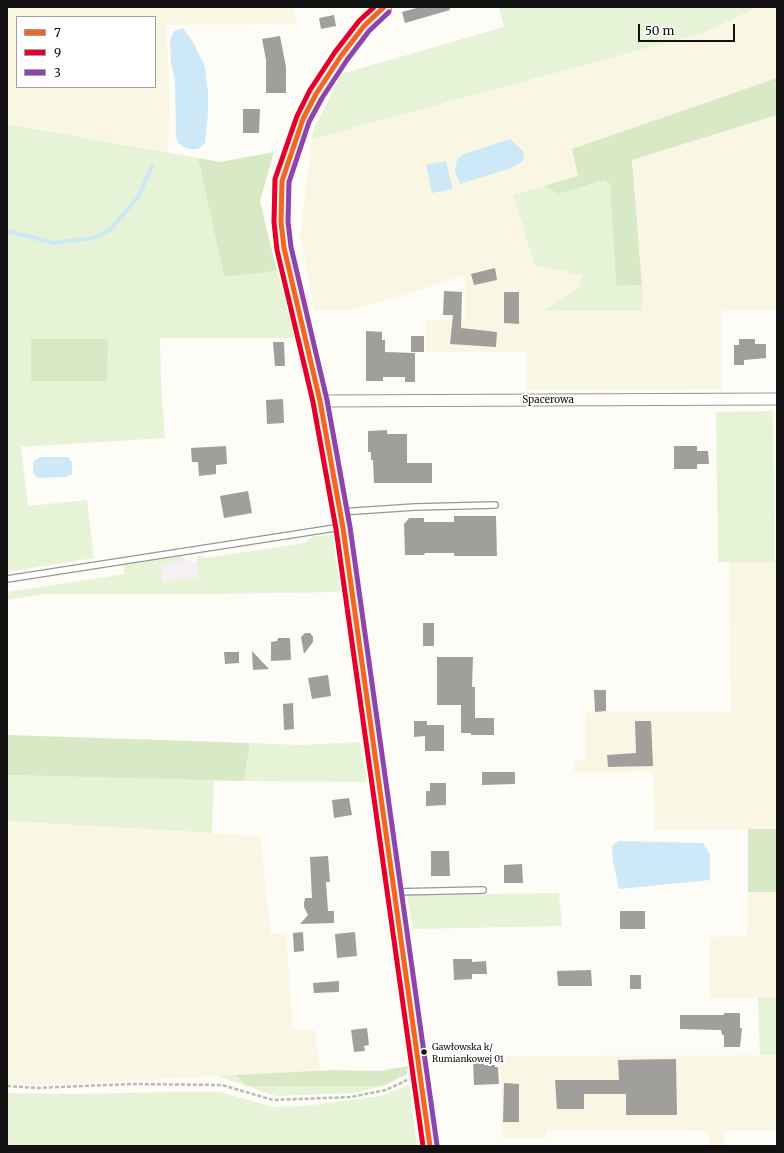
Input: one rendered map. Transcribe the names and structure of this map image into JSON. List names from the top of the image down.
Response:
{
  "streets": {
    "street": ["Spacerowa"]
  },
  "places": ["Gawłowska k/ Rumiankowej 01"],
  "lines": ["transit line 7", "transit line 9", "transit line 3"],
  "legend": ["7", "9", "3"],
  "scale_bar": "50 m"
}
